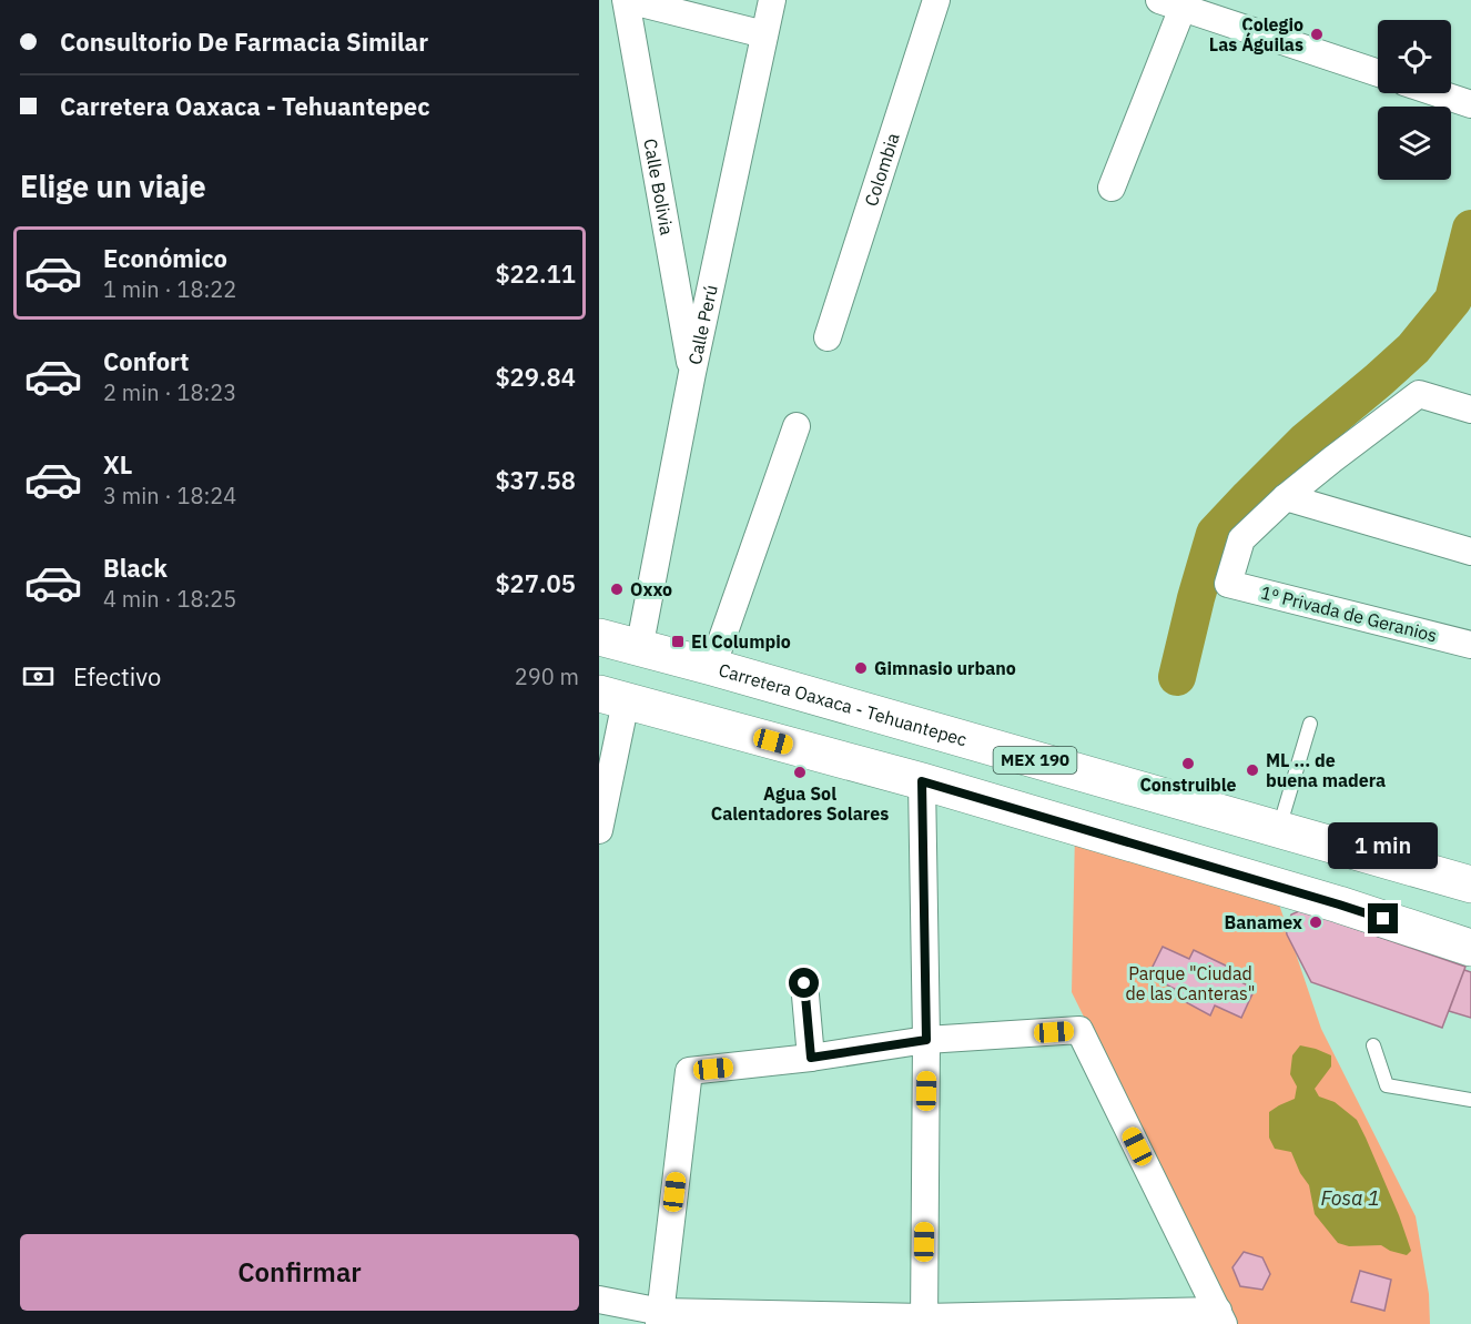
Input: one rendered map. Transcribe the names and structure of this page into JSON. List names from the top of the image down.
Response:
{
  "streets": {
    "main road": ["Carretera Oaxaca - Tehuantepec", "MEX 190"],
    "street": [
      "Colombia",
      "Calle Bolivia",
      "Calle Perú",
      "1º Privada de Geranios"
    ]
  },
  "crossings": [
    ["Calle Bolivia", "Calle Perú"],
    ["Calle Perú", "Carretera Oaxaca - Tehuantepec"]
  ],
  "water": ["Fosa 1"],
  "parks": ["Parque \"Ciudad de las Canteras\""],
  "places": {
    "other": [
      "Colegio Las Águilas",
      "Oxxo",
      "Gimnasio urbano",
      "Construible",
      "ML ... de buena madera",
      "Agua Sol Calentadores Solares",
      "Banamex"
    ],
    "transit": ["El Columpio"]
  },
  "page": {
    "banner": ["Consultorio De Farmacia Similar", "Carretera Oaxaca - Tehuantepec"],
    "heading": "Elige un viaje",
    "list": [
      {
        "name": "Económico",
        "note": "1 min · 18:22",
        "value": "$22.11"
      },
      {
        "name": "Confort",
        "note": "2 min · 18:23",
        "value": "$29.84"
      },
      {
        "name": "XL",
        "note": "3 min · 18:24",
        "value": "$37.58"
      },
      {
        "name": "Black",
        "note": "4 min · 18:25",
        "value": "$27.05"
      }
    ],
    "pay": ["Efectivo", "290 m"],
    "bubble": "1 min",
    "buttons": "Confirmar"
  }
}
